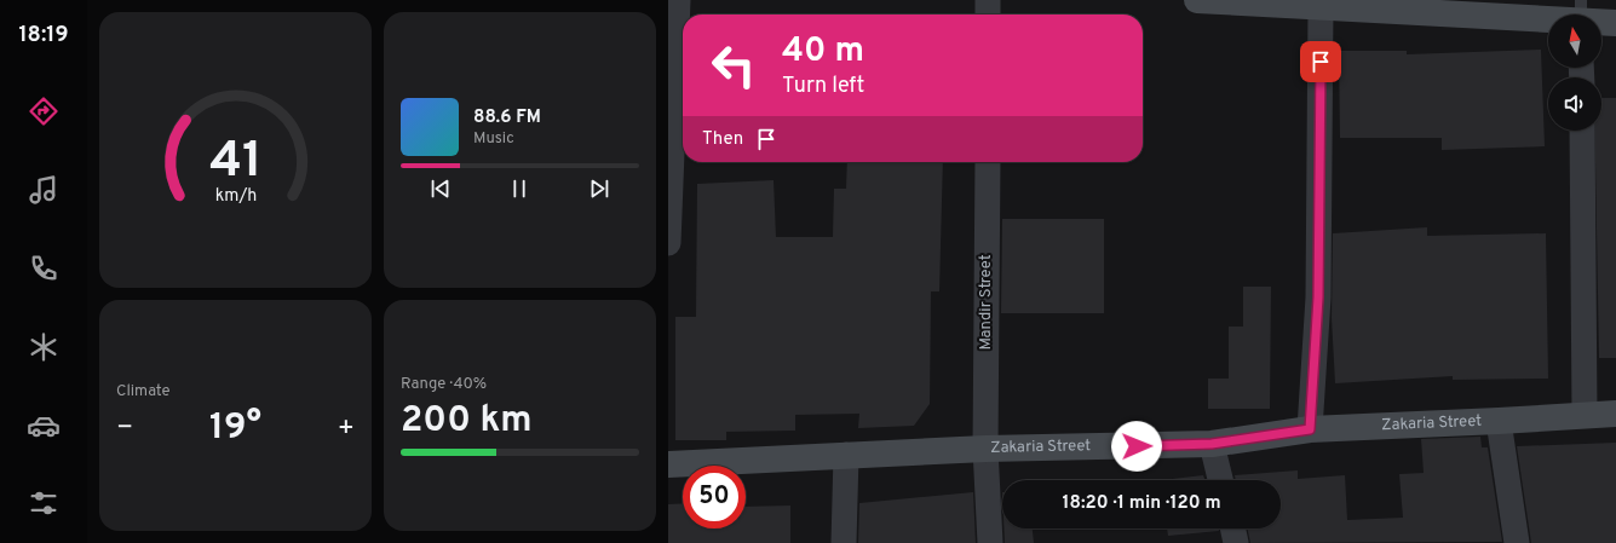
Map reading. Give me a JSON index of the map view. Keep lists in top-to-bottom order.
{
  "streets": {
    "main road": ["Zakaria Street"],
    "street": ["Mandir Street"]
  },
  "crossings": [
    ["Mandir Street", "Zakaria Street"]
  ],
  "north": "top",
  "page": {
    "tabs": "18:19",
    "turn": ["40 m", "Turn left"],
    "song": ["88.6 FM", "Music"],
    "then": "Then",
    "tile": [
      "Climate",
      ["Range · 40%", "200 km"]
    ],
    "heat": ["−", "19°", "+"],
    "limit": "50",
    "trip": "18:20 · 1 min · 120 m",
    "gauge": ["41", "km/h"]
  }
}
